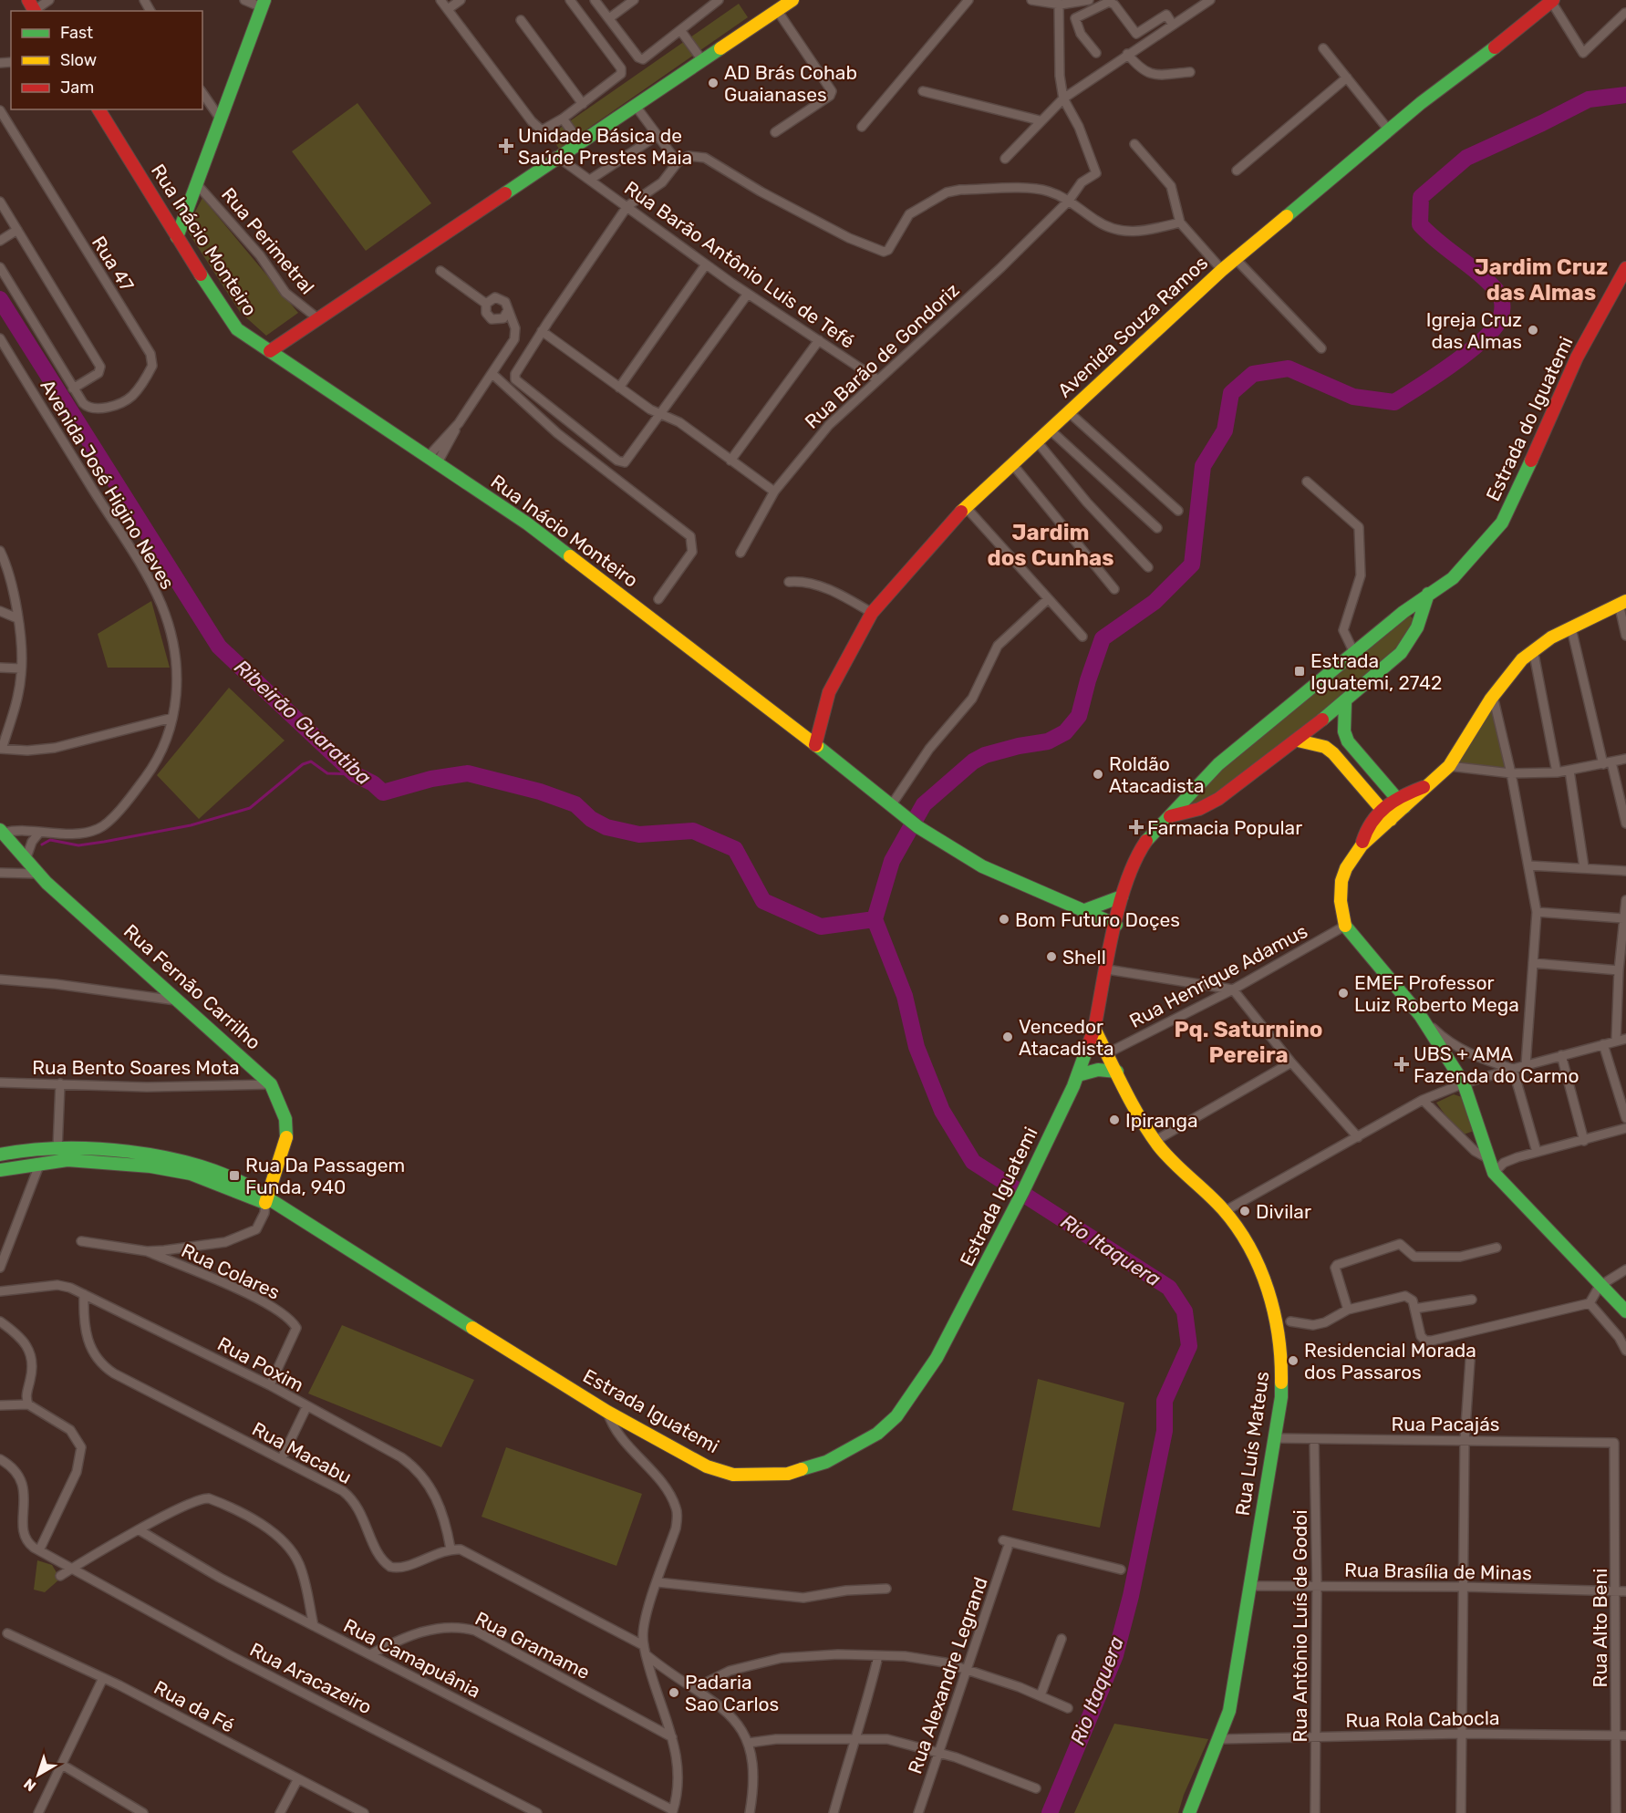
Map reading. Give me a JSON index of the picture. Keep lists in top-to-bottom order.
{
  "streets": {
    "street": [
      "Rua Inácio Monteiro",
      "Rua Perimetral",
      "Rua 47",
      "Rua Barão Antônio Luis de Tefé",
      "Avenida Souza Ramos",
      "Rua Barão de Gondoriz",
      "Estrada do Iguatemi",
      "Avenida José Higino Neves",
      "Rua Henrique Adamus",
      "Rua Fernão Carrilho",
      "Rua Bento Soares Mota",
      "Estrada Iguatemi",
      "Rua Colares",
      "Rua Poxim",
      "Rua Pacajás",
      "Rua Luís Mateus",
      "Rua Macabu",
      "Rua Brasília de Minas",
      "Rua Antônio Luís de Godoi",
      "Rua Alto Beni",
      "Rua Gramame",
      "Rua Camapuânia",
      "Rua Alexandre Legrand",
      "Rua Aracazeiro",
      "Rua da Fé",
      "Rua Rola Cabocla"
    ]
  },
  "crossings": [
    ["Rua Inácio Monteiro", "Avenida Souza Ramos"],
    ["Rua Inácio Monteiro", "Estrada do Iguatemi"],
    ["Rua 47", "Avenida José Higino Neves"],
    ["Rua Barão Antônio Luis de Tefé", "Rua Barão de Gondoriz"],
    ["Estrada do Iguatemi", "Estrada Iguatemi"],
    ["Estrada do Iguatemi", "Rua Luís Mateus"],
    ["Avenida José Higino Neves", "Rua Fernão Carrilho"],
    ["Rua Henrique Adamus", "Rua Luís Mateus"],
    ["Rua Fernão Carrilho", "Rua Bento Soares Mota"],
    ["Rua Fernão Carrilho", "Estrada Iguatemi"],
    ["Estrada Iguatemi", "Rua Luís Mateus"],
    ["Rua Colares", "Rua Poxim"],
    ["Rua Poxim", "Rua Macabu"],
    ["Rua Pacajás", "Rua Luís Mateus"],
    ["Rua Pacajás", "Rua Antônio Luís de Godoi"],
    ["Rua Pacajás", "Rua Alto Beni"],
    ["Rua Luís Mateus", "Rua Brasília de Minas"],
    ["Rua Luís Mateus", "Rua Rola Cabocla"],
    ["Rua Brasília de Minas", "Rua Antônio Luís de Godoi"],
    ["Rua Brasília de Minas", "Rua Alto Beni"],
    ["Rua Antônio Luís de Godoi", "Rua Rola Cabocla"],
    ["Rua Alto Beni", "Rua Rola Cabocla"],
    ["Rua Gramame", "Rua Camapuânia"]
  ],
  "districts": ["Jardim Cruz das Almas", "Jardim dos Cunhas", "Pq. Saturnino Pereira"],
  "water": ["Ribeirão Guaratiba", "Rio Itaquera"],
  "places": {
    "other": [
      "AD Brás Cohab Guaianases",
      "Igreja Cruz das Almas",
      "Roldão Atacadista",
      "Bom Futuro Doçes",
      "Shell",
      "EMEF Professor Luiz Roberto Mega",
      "Vencedor Atacadista",
      "Ipiranga",
      "Divilar",
      "Residencial Morada dos Passaros",
      "Padaria Sao Carlos"
    ],
    "health": ["Unidade Básica de Saúde Prestes Maia", "Farmacia Popular", "UBS + AMA Fazenda do Carmo"],
    "transit": ["Estrada Iguatemi, 2742", "Rua Da Passagem Funda, 940"]
  },
  "legend": ["Fast", "Slow", "Jam"],
  "north": "bottom left"
}
